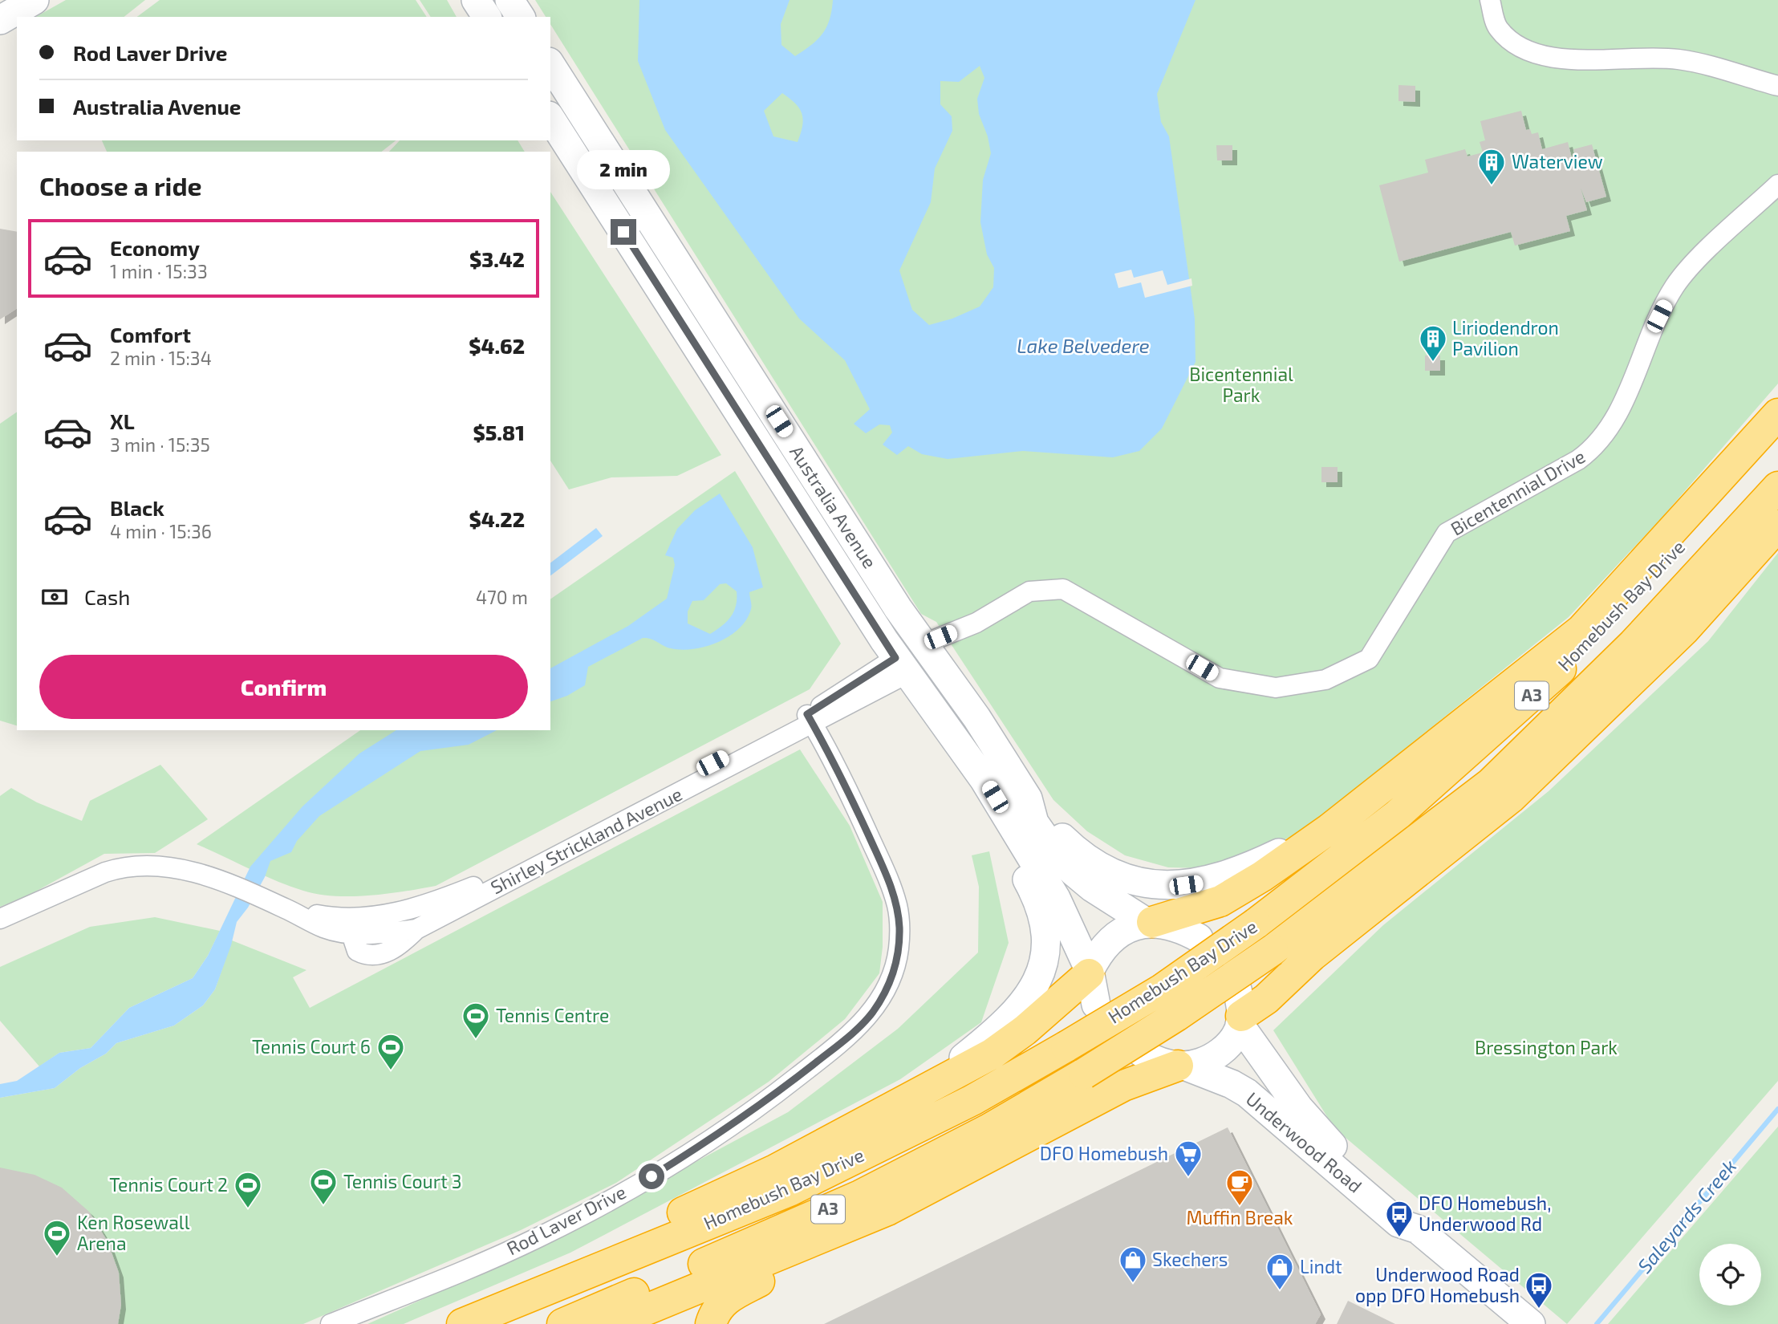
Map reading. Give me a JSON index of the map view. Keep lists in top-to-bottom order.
{
  "streets": {
    "highway": ["Homebush Bay Drive", "A3"],
    "main road": ["Australia Avenue", "Underwood Road"],
    "street": ["Bicentennial Drive", "Shirley Strickland Avenue", "Rod Laver Drive"]
  },
  "crossings": [
    ["Bicentennial Drive", "Australia Avenue"],
    ["Australia Avenue", "Shirley Strickland Avenue"],
    ["Shirley Strickland Avenue", "Rod Laver Drive"]
  ],
  "water": ["Lake Belvedere", "Saleyards Creek"],
  "parks": ["Bicentennial Park", "Bressington Park"],
  "places": {
    "building": ["Waterview", "Liriodendron Pavilion"],
    "sports": [
      "Tennis Centre",
      "Tennis Court 6",
      "Tennis Court 3",
      "Tennis Court 2",
      "Ken Rosewall Arena"
    ],
    "supermarket": ["DFO Homebush"],
    "cafe": ["Muffin Break"],
    "bus stop": ["DFO Homebush, Underwood Rd", "Underwood Road opp DFO Homebush"],
    "shop": ["Skechers", "Lindt"]
  },
  "page": {
    "banner": ["Rod Laver Drive", "Australia Avenue"],
    "bubble": "2 min",
    "heading": "Choose a ride",
    "list": [
      {
        "name": "Economy",
        "note": "1 min · 15:33",
        "value": "$3.42"
      },
      {
        "name": "Comfort",
        "note": "2 min · 15:34",
        "value": "$4.62"
      },
      {
        "name": "XL",
        "note": "3 min · 15:35",
        "value": "$5.81"
      },
      {
        "name": "Black",
        "note": "4 min · 15:36",
        "value": "$4.22"
      }
    ],
    "pay": ["Cash", "470 m"],
    "buttons": "Confirm"
  }
}
